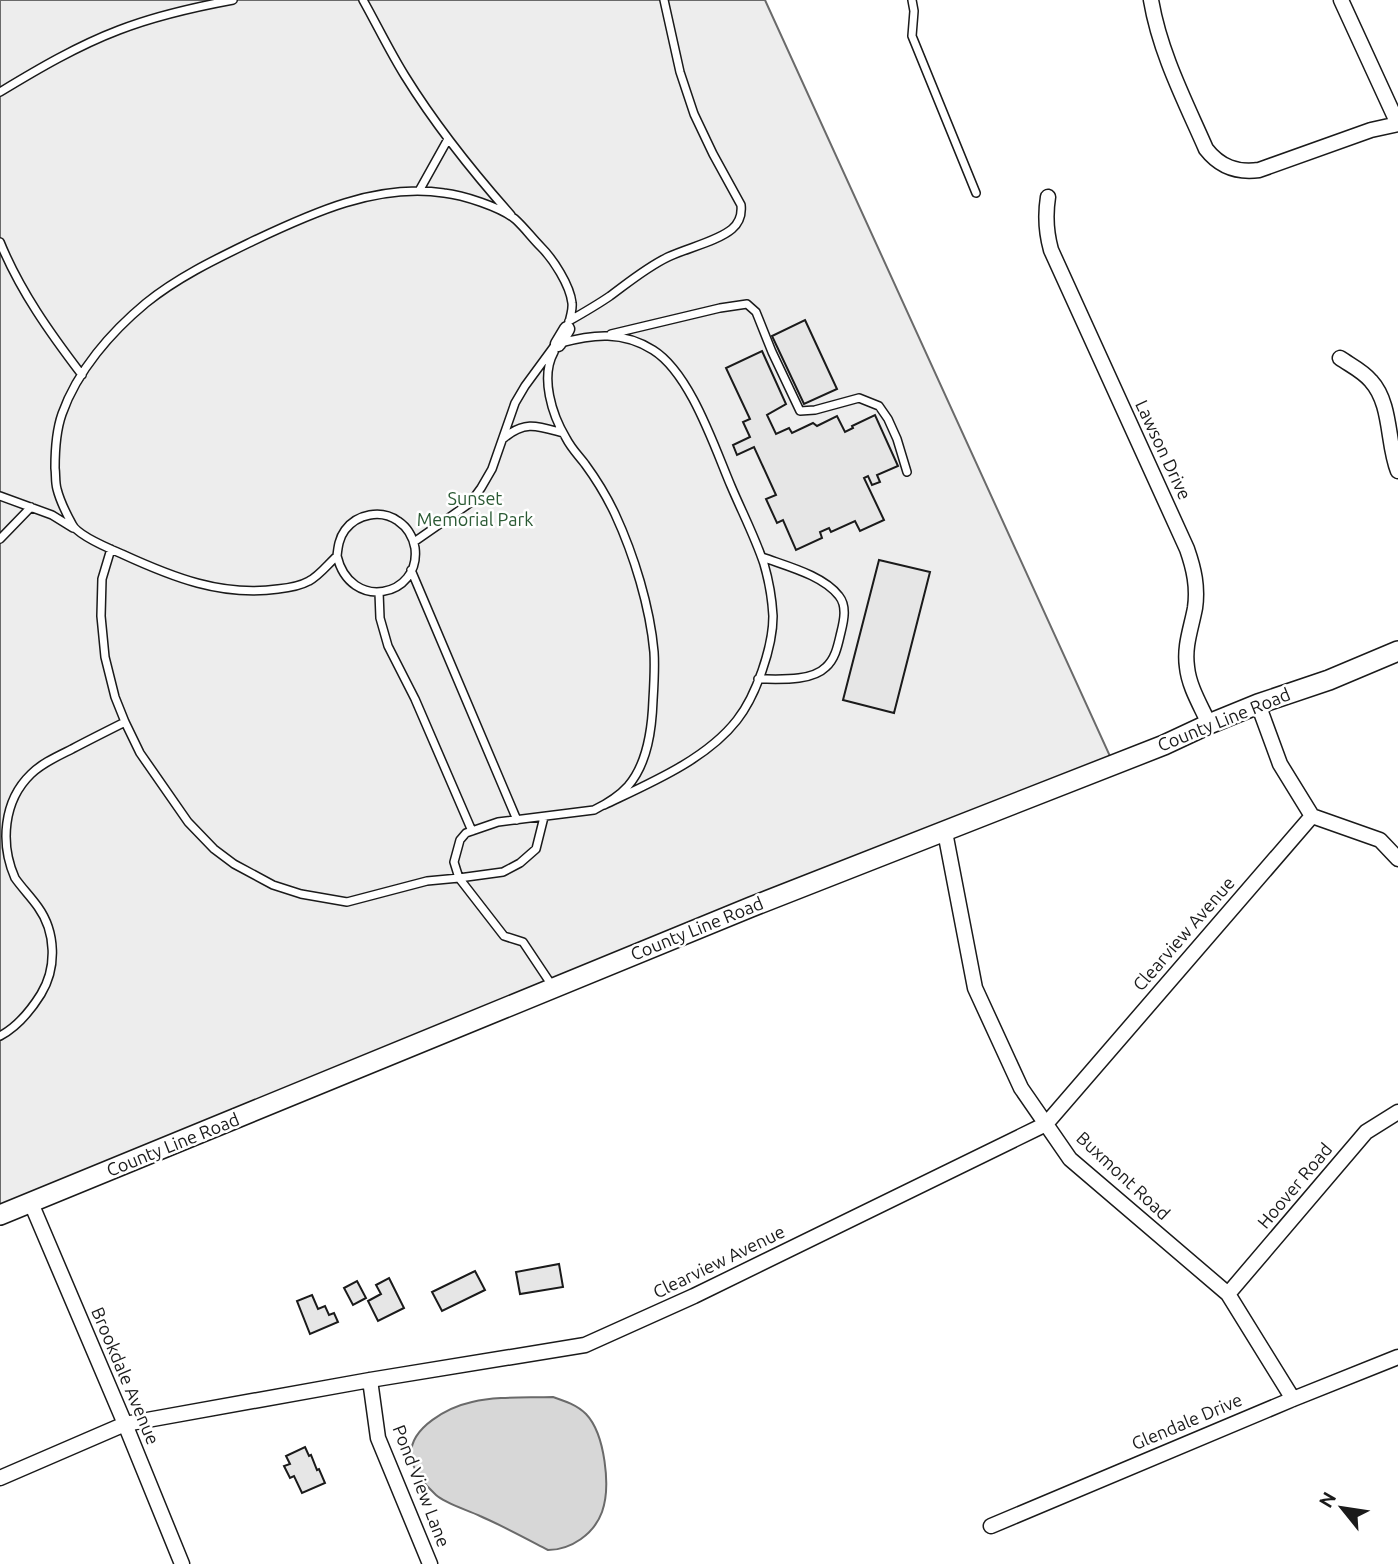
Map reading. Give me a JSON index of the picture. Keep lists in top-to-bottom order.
{
  "streets": {
    "main road": ["County Line Road"],
    "street": [
      "Lawson Drive",
      "Clearview Avenue",
      "Buxmont Road",
      "Hoover Road",
      "Brookdale Avenue",
      "Glendale Drive",
      "Pond View Lane"
    ]
  },
  "crossings": [
    ["Lawson Drive", "County Line Road"],
    ["County Line Road", "Buxmont Road"],
    ["County Line Road", "Brookdale Avenue"],
    ["Clearview Avenue", "Buxmont Road"],
    ["Clearview Avenue", "Brookdale Avenue"],
    ["Clearview Avenue", "Pond View Lane"],
    ["Buxmont Road", "Hoover Road"],
    ["Buxmont Road", "Glendale Drive"]
  ],
  "parks": ["Sunset Memorial Park"],
  "north": "top left"
}
